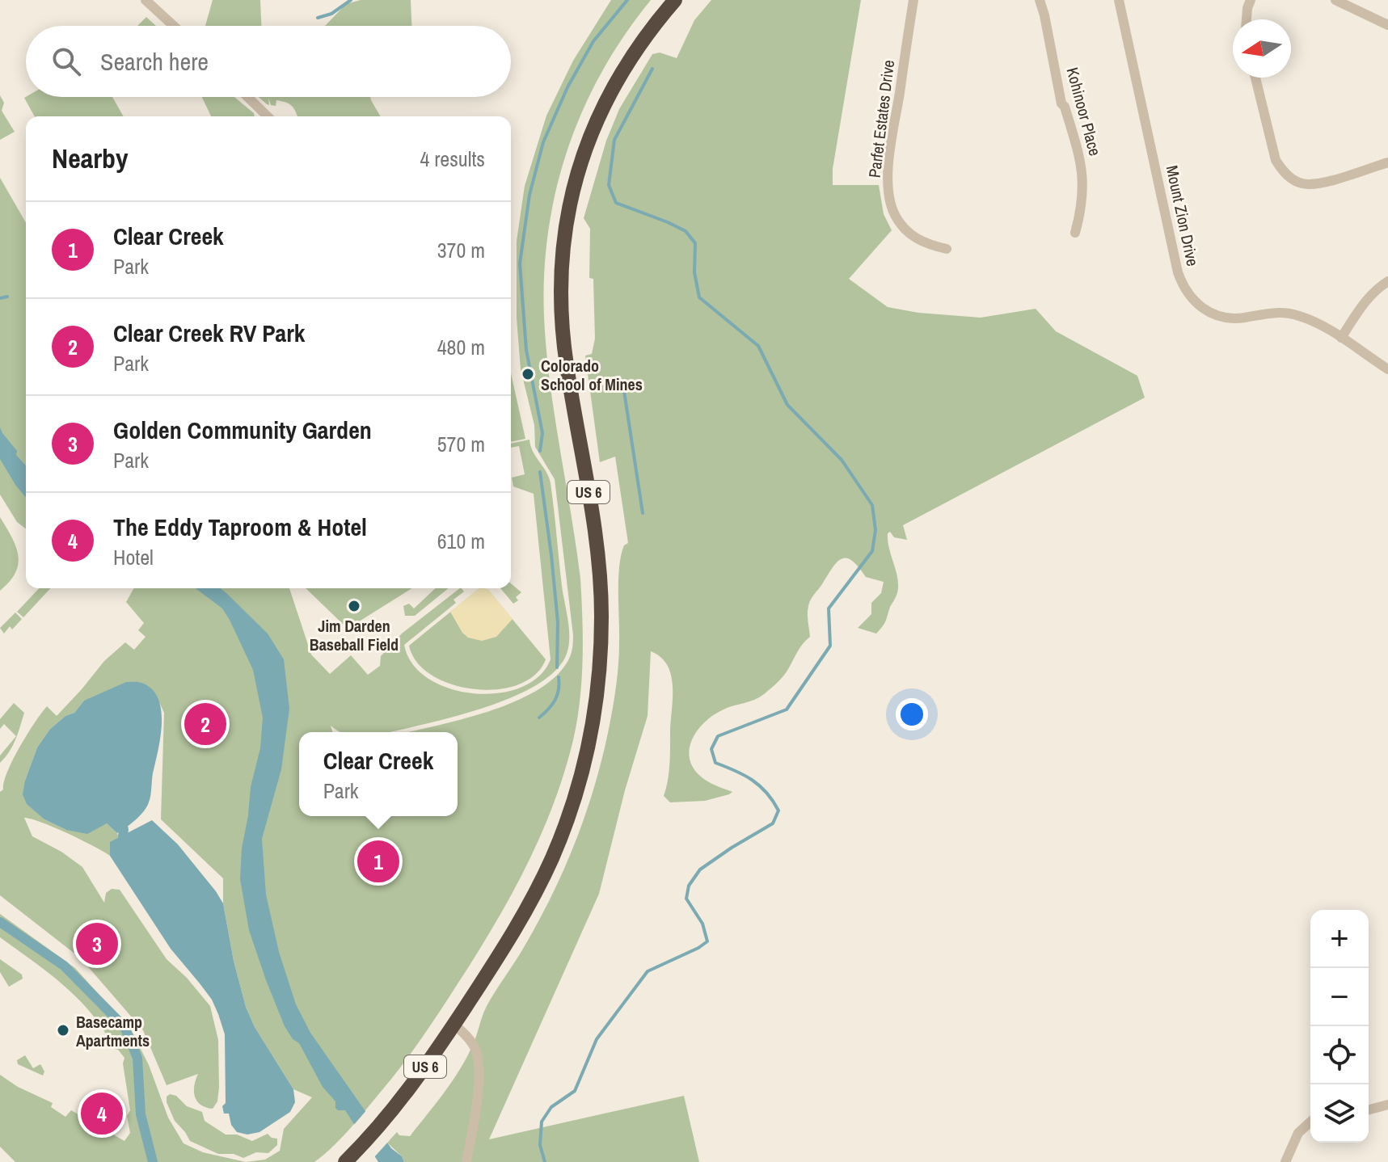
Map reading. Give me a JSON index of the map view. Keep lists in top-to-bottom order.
{
  "streets": {
    "highway": ["US 6"],
    "street": ["Kohinoor Place", "Parfet Estates Drive", "Mount Zion Drive"]
  },
  "places": ["Colorado School of Mines", "Jim Darden Baseball Field", "Basecamp Apartments"],
  "north": "left",
  "page": {
    "search": "Search here",
    "heading": ["Nearby", "4 results"],
    "list": [
      {
        "mark": "1",
        "name": "Clear Creek",
        "note": "Park",
        "value": "370 m"
      },
      {
        "mark": "2",
        "name": "Clear Creek RV Park",
        "note": "Park",
        "value": "480 m"
      },
      {
        "mark": "3",
        "name": "Golden Community Garden",
        "note": "Park",
        "value": "570 m"
      },
      {
        "mark": "4",
        "name": "The Eddy Taproom & Hotel",
        "note": "Hotel",
        "value": "610 m"
      }
    ],
    "pins": [
      "2",
      "1",
      "3",
      "4"
    ],
    "popup": ["Clear Creek", "Park"],
    "map_buttons": ["+", "−"]
  }
}
